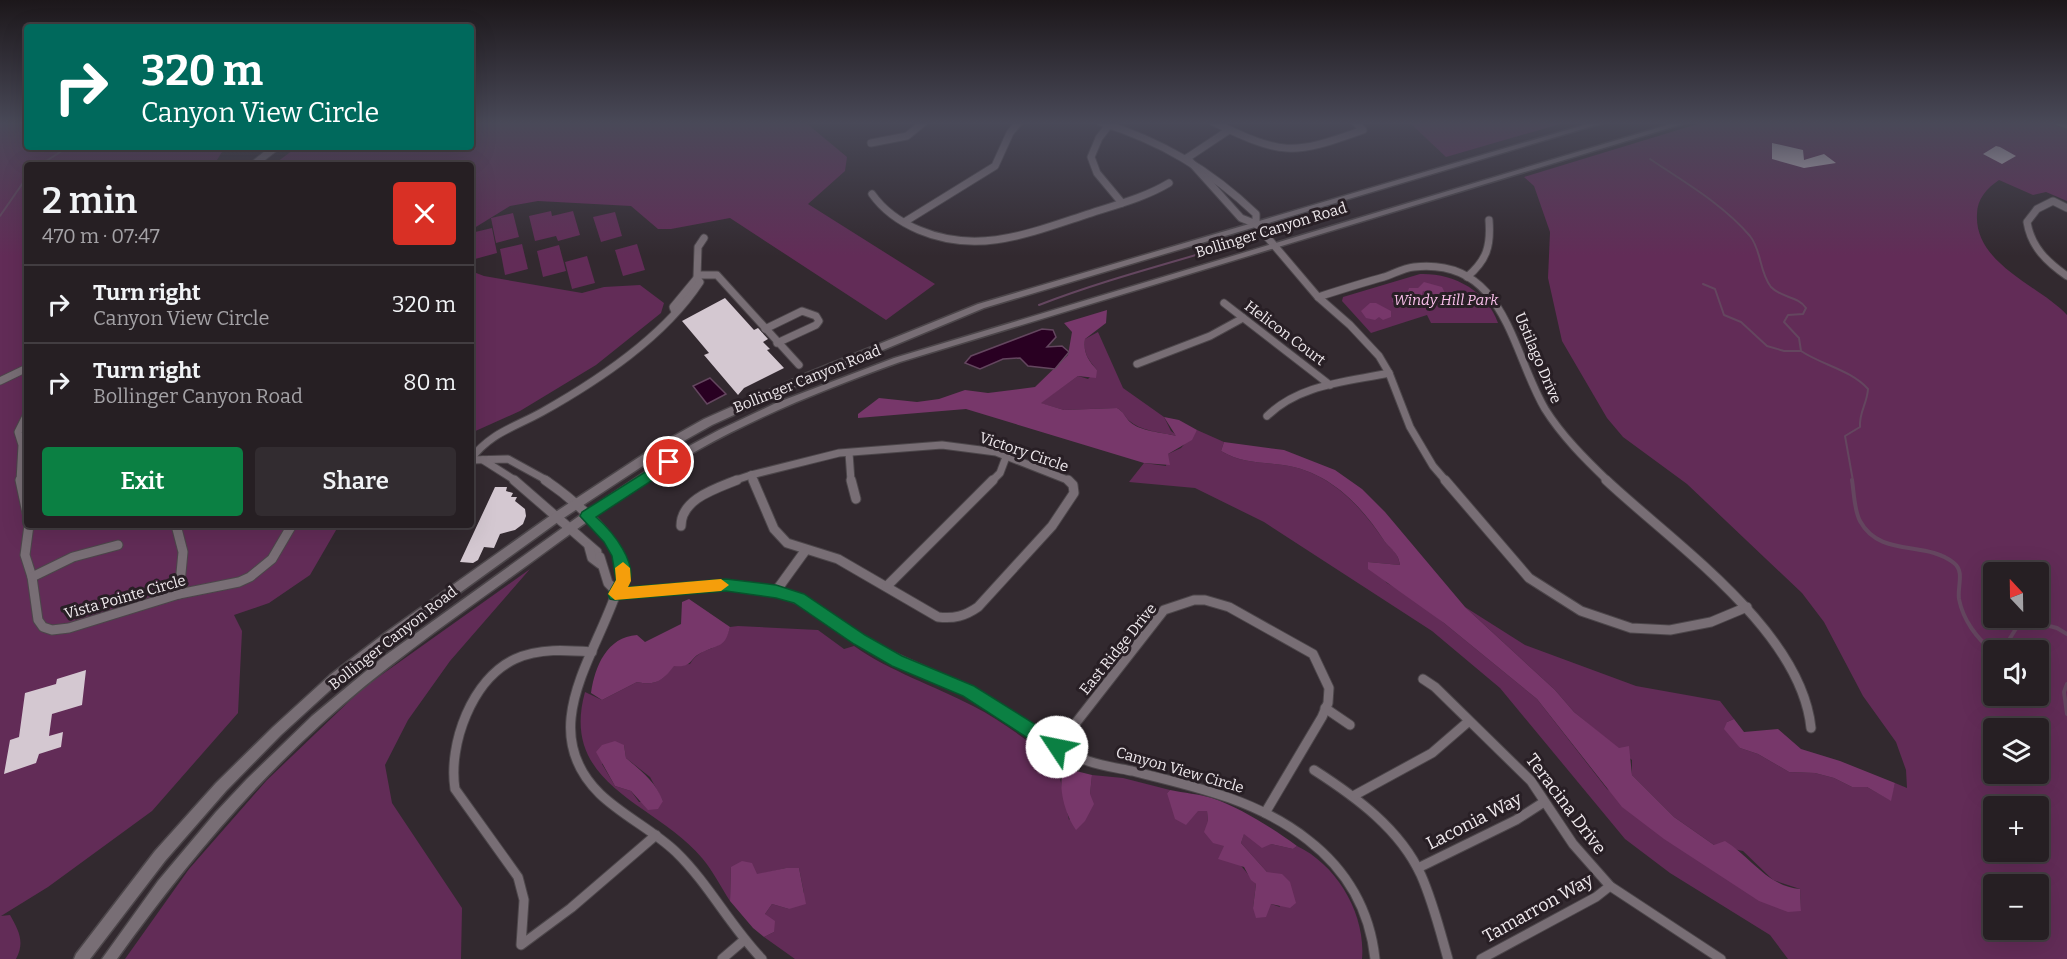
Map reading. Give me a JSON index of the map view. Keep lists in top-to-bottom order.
{
  "streets": {
    "main road": ["Bollinger Canyon Road"],
    "street": [
      "Helicon Court",
      "Ustilago Drive",
      "Victory Circle",
      "Vista Pointe Circle",
      "East Ridge Drive",
      "Canyon View Circle",
      "Teracina Drive",
      "Laconia Way",
      "Tamarron Way"
    ]
  },
  "crossings": [
    ["East Ridge Drive", "Canyon View Circle"],
    ["Teracina Drive", "Laconia Way"],
    ["Teracina Drive", "Tamarron Way"]
  ],
  "parks": ["Windy Hill Park"],
  "north": "top",
  "page": {
    "turn": ["320 m", "Canyon View Circle"],
    "heading": ["2 min", "470 m · 07:47"],
    "list": [
      {
        "name": "Turn right",
        "note": "Canyon View Circle",
        "value": "320 m"
      },
      {
        "name": "Turn right",
        "note": "Bollinger Canyon Road",
        "value": "80 m"
      }
    ],
    "buttons": ["Exit", "Share"],
    "map_buttons": ["+", "−"]
  }
}
